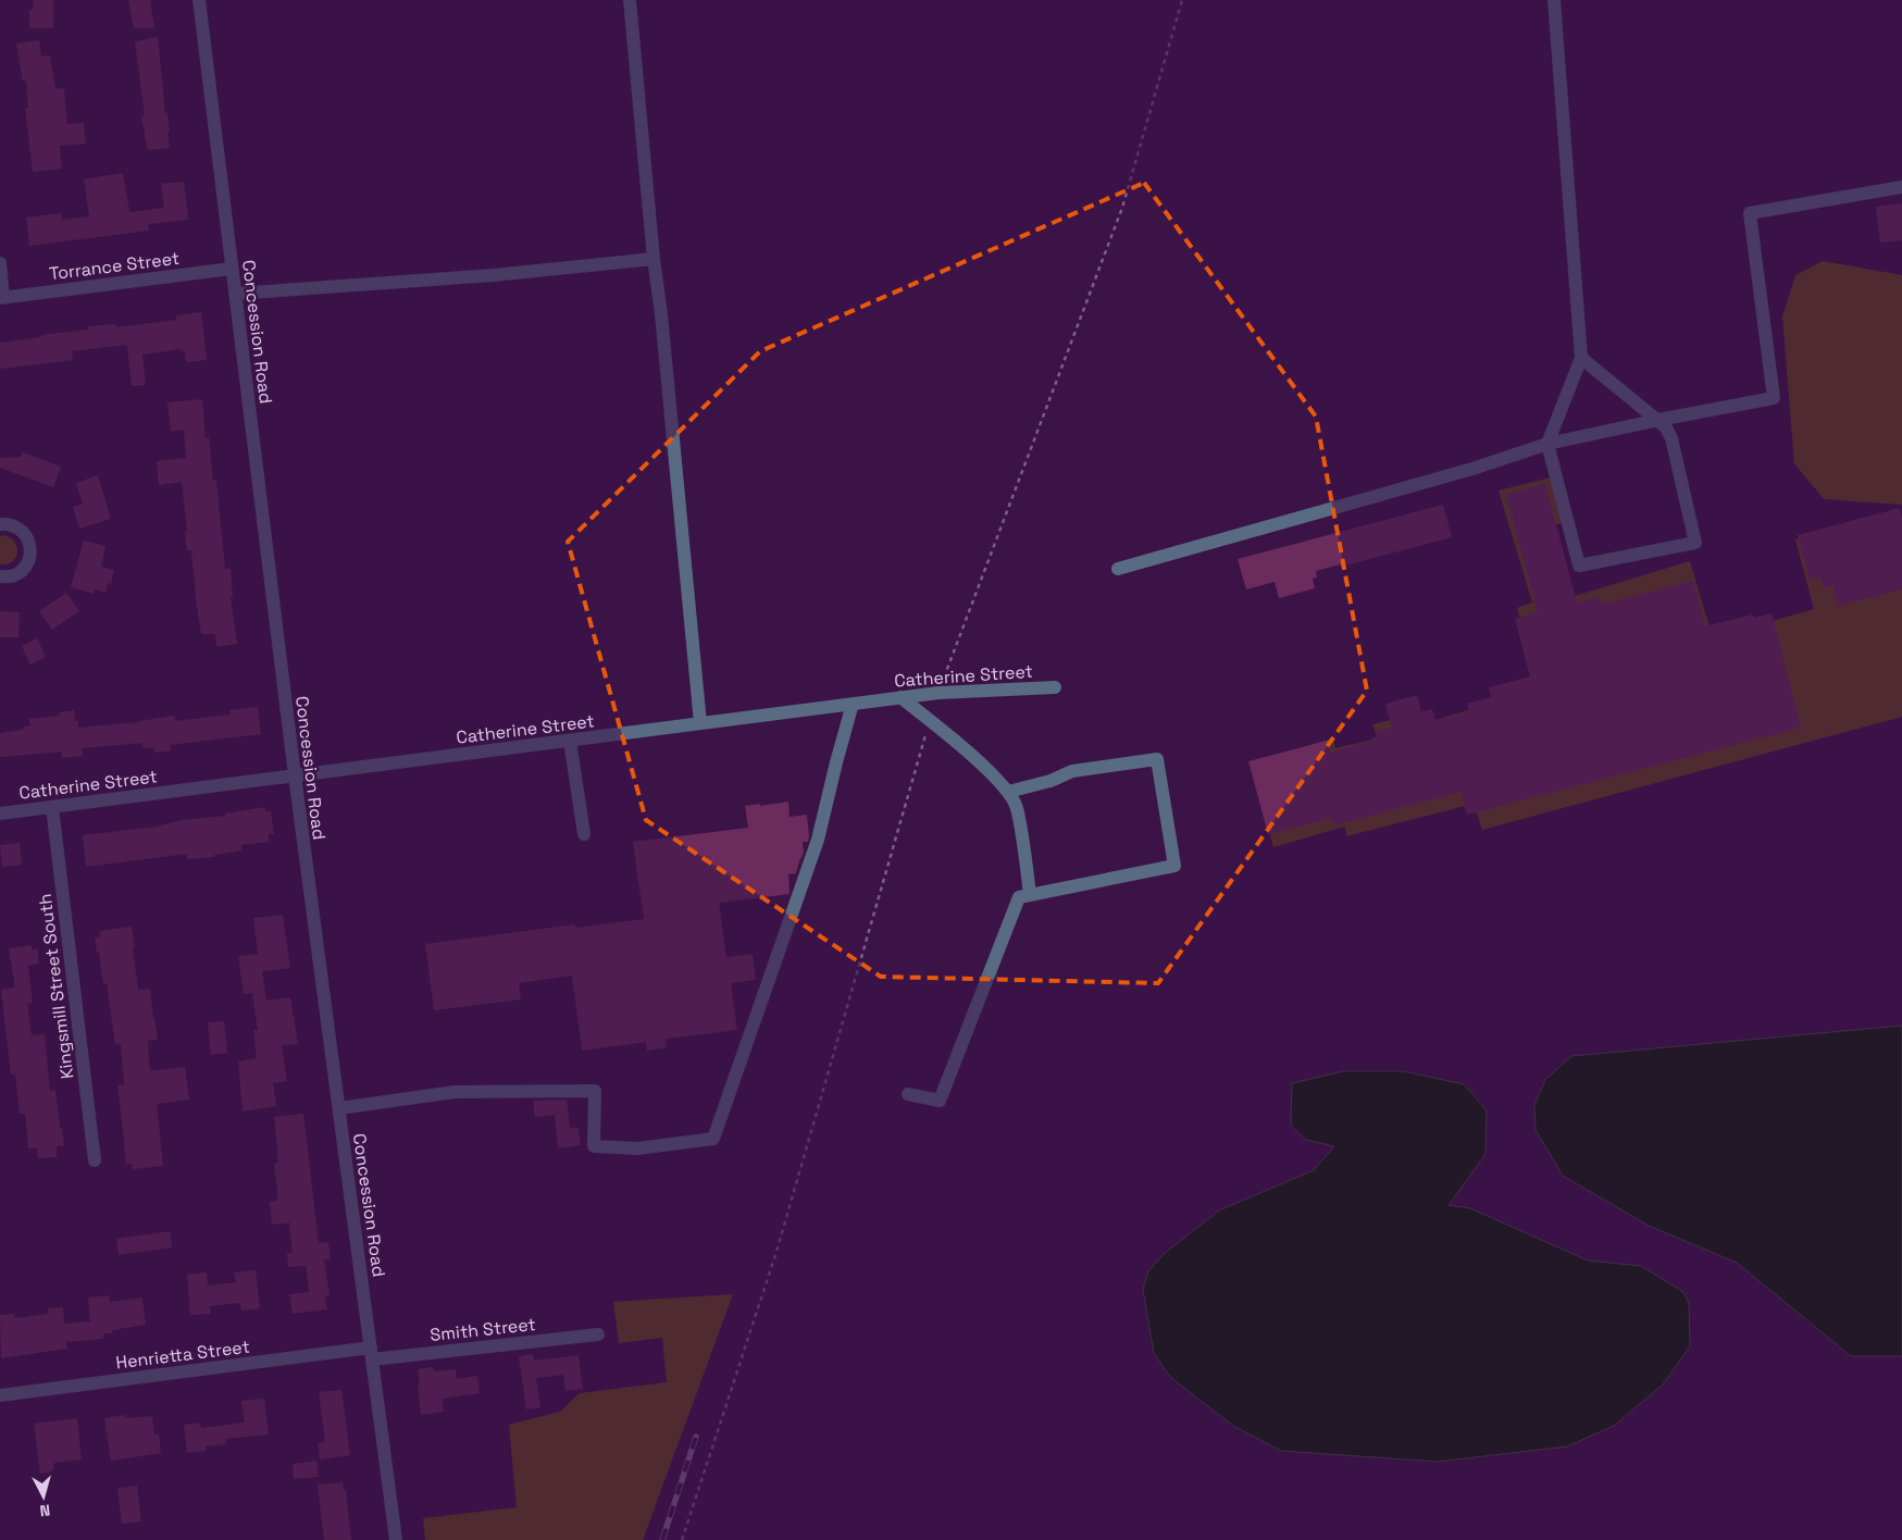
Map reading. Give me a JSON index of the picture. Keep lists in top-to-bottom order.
{
  "streets": {
    "street": [
      "Torrance Street",
      "Concession Road",
      "Catherine Street",
      "Kingsmill Street South",
      "Smith Street",
      "Henrietta Street"
    ]
  },
  "crossings": [
    ["Torrance Street", "Concession Road"],
    ["Concession Road", "Catherine Street"],
    ["Concession Road", "Smith Street"],
    ["Concession Road", "Henrietta Street"],
    ["Catherine Street", "Kingsmill Street South"],
    ["Smith Street", "Henrietta Street"]
  ],
  "north": "bottom"
}
